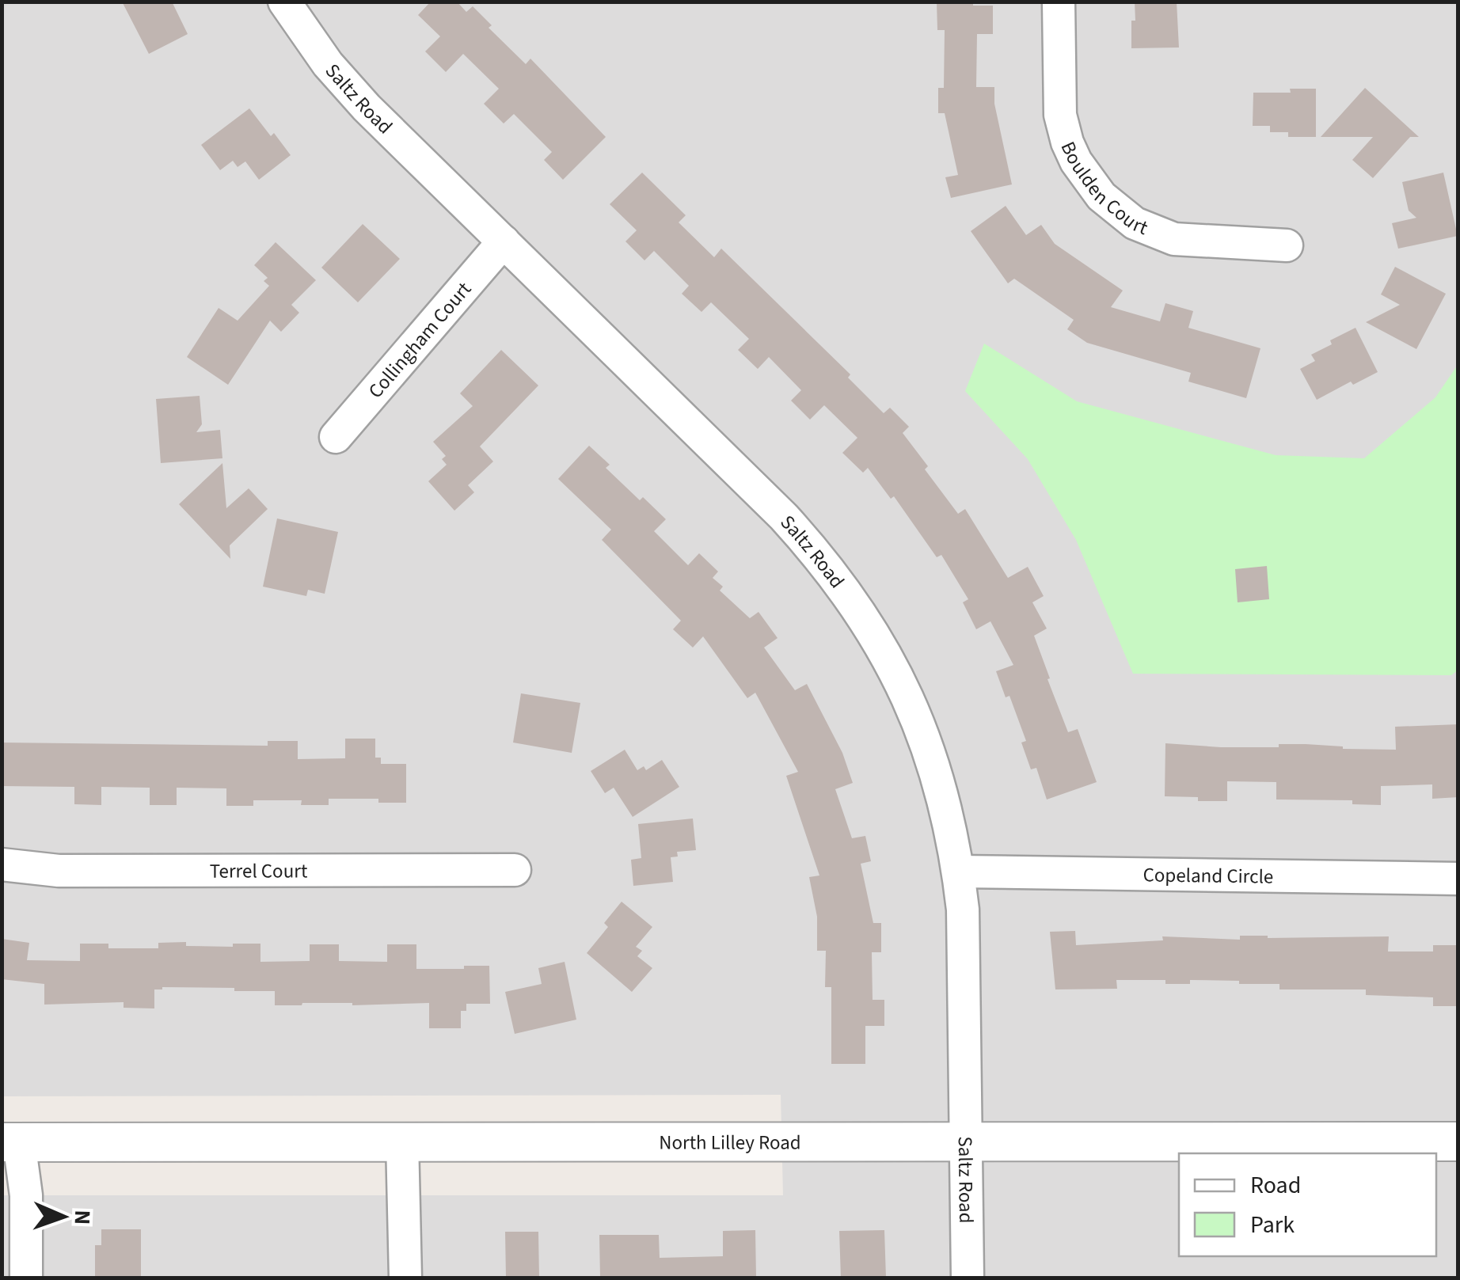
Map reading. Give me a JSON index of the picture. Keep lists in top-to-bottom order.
{
  "streets": {
    "street": [
      "Saltz Road",
      "Boulden Court",
      "Collingham Court",
      "Terrel Court",
      "Copeland Circle",
      "North Lilley Road"
    ]
  },
  "crossings": [
    ["Saltz Road", "Collingham Court"],
    ["Saltz Road", "Copeland Circle"],
    ["Saltz Road", "North Lilley Road"]
  ],
  "legend": ["Road", "Park"],
  "north": "right"
}
